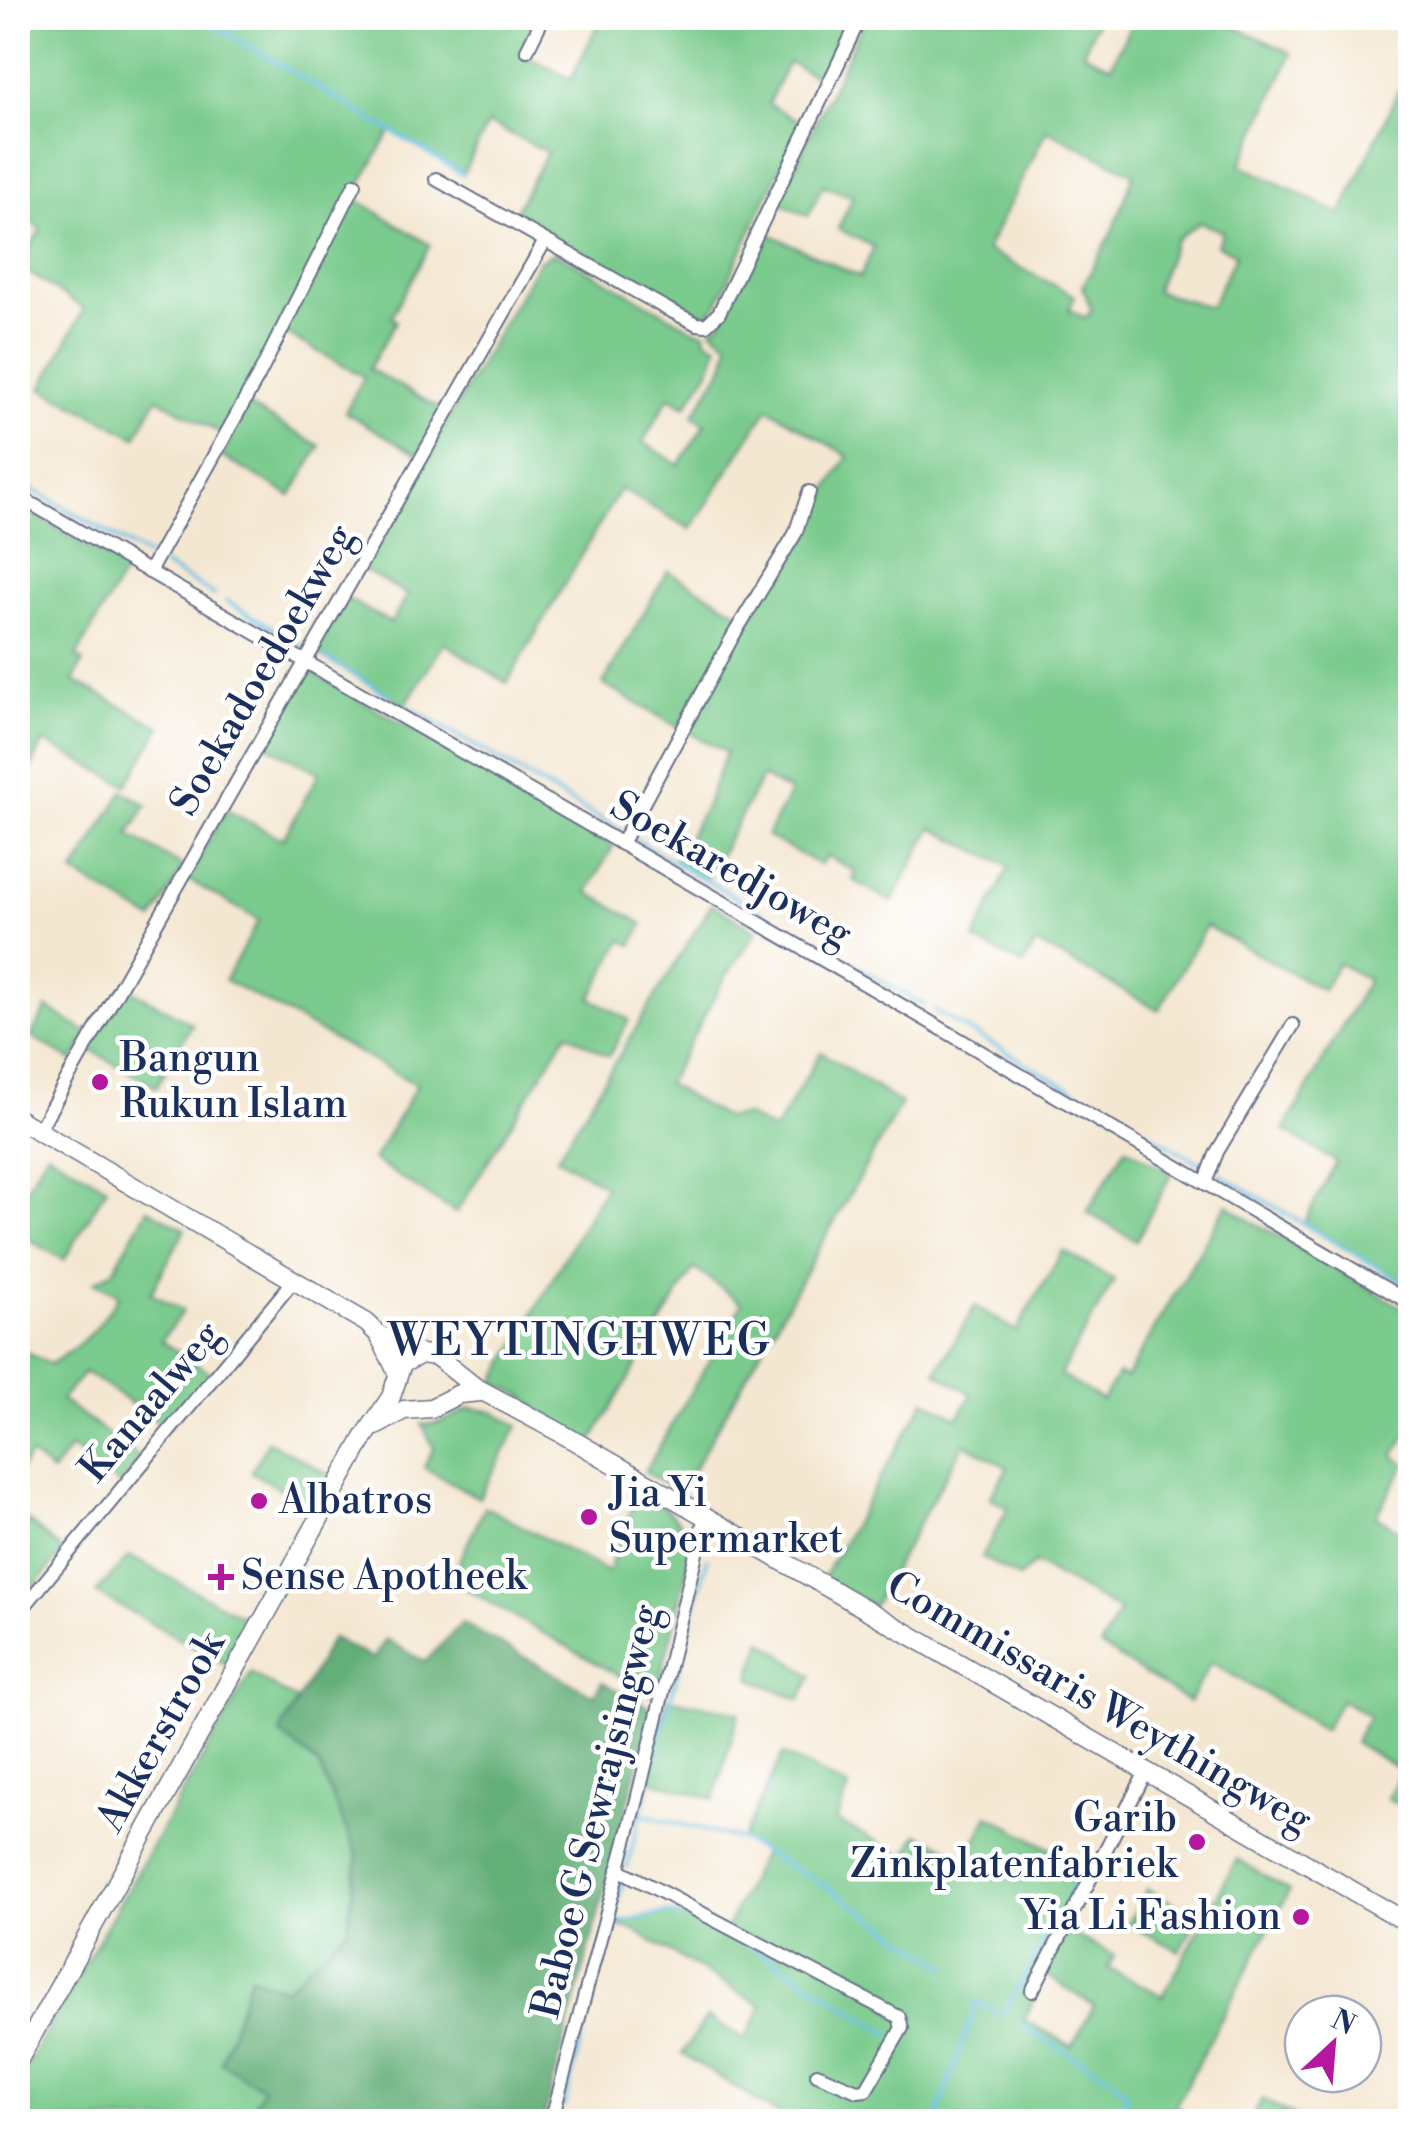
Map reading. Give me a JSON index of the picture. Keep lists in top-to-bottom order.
{
  "streets": {
    "main road": ["Commissaris Weythingweg", "Akkerstrook"],
    "street": [
      "Soekadoedoekweg",
      "Soekaredjoweg",
      "Kanaalweg",
      "Baboe G Sewrajsingweg"
    ]
  },
  "crossings": [
    ["Soekadoedoekweg", "Soekaredjoweg"],
    ["Commissaris Weythingweg", "Akkerstrook"],
    ["Commissaris Weythingweg", "Baboe G Sewrajsingweg"]
  ],
  "districts": ["WEYTINGHWEG"],
  "places": {
    "other": [
      "Bangun Rukun Islam",
      "Albatros",
      "Jia Yi Supermarket",
      "Garib Zinkplatenfabriek",
      "Yia Li Fashion"
    ],
    "health": ["Sense Apotheek"]
  },
  "north": "top right"
}
